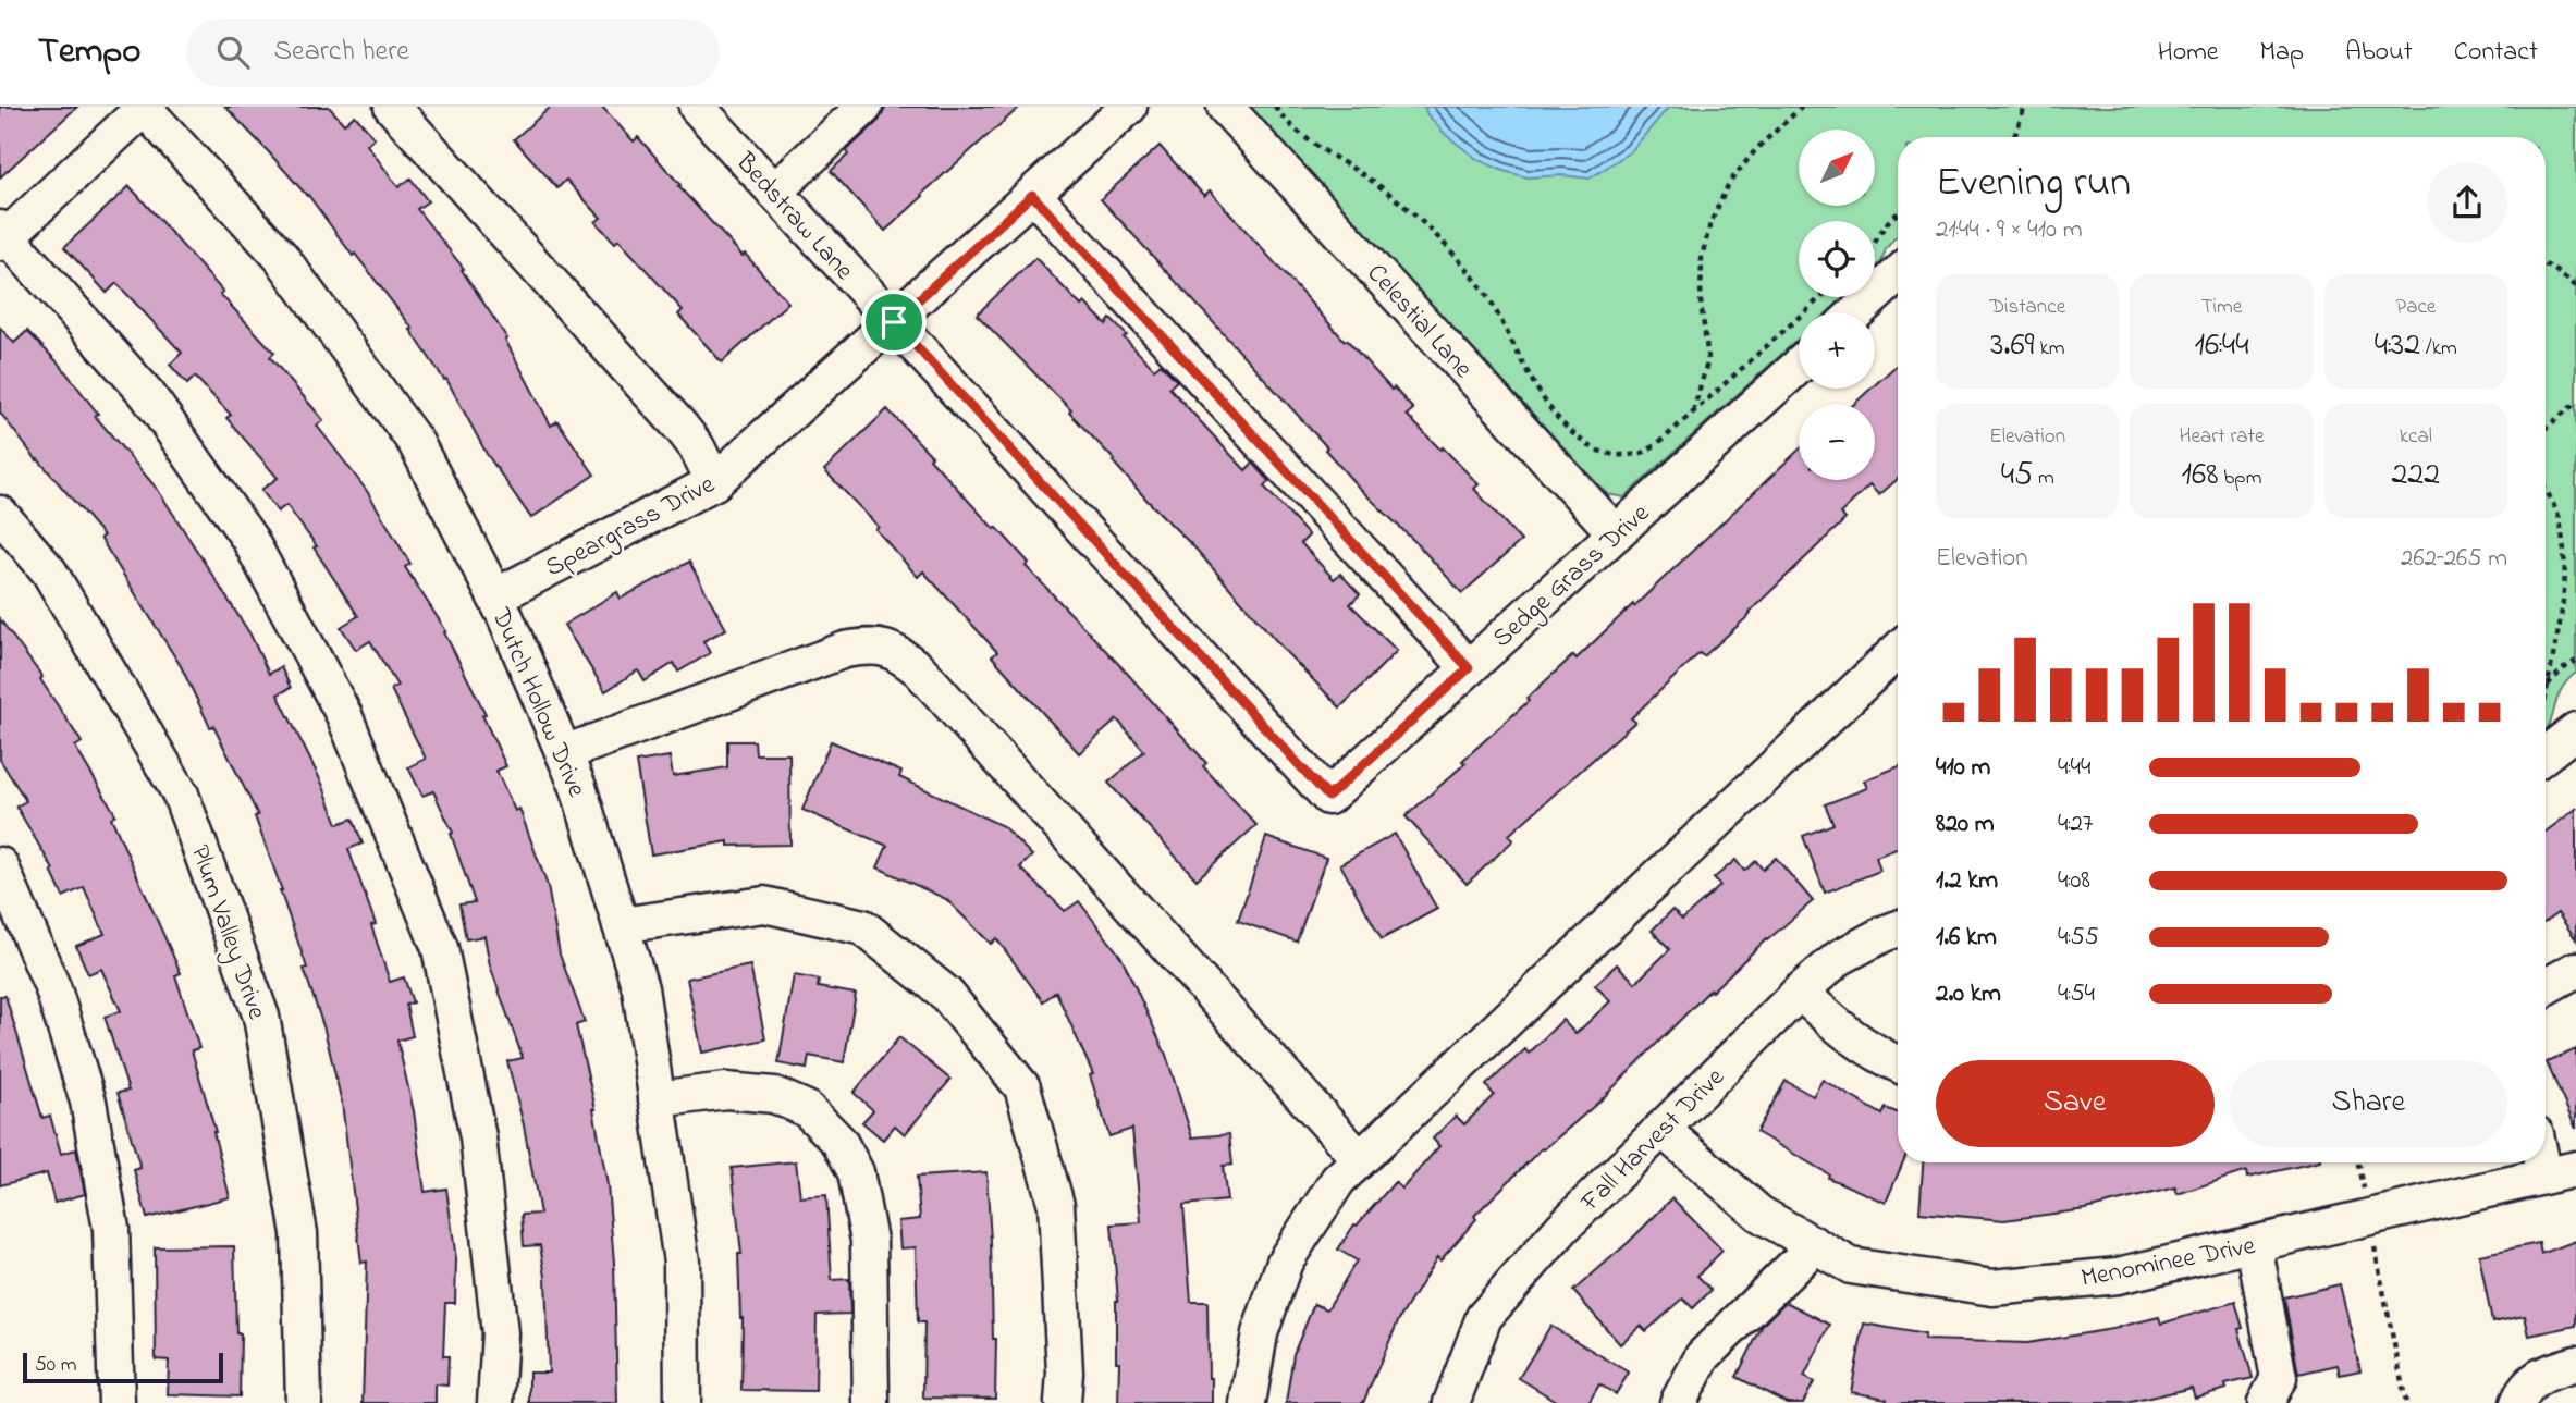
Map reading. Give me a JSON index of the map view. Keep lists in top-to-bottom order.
{
  "streets": {
    "street": [
      "Bedstraw Lane",
      "Celestial Lane",
      "Speargrass Drive",
      "Sedge Grass Drive",
      "Dutch Hollow Drive",
      "Plum Valley Drive",
      "Fall Harvest Drive",
      "Menominee Drive"
    ]
  },
  "crossings": [
    ["Bedstraw Lane", "Speargrass Drive"],
    ["Bedstraw Lane", "Sedge Grass Drive"],
    ["Celestial Lane", "Sedge Grass Drive"],
    ["Speargrass Drive", "Dutch Hollow Drive"],
    ["Fall Harvest Drive", "Menominee Drive"]
  ],
  "scale_bar": "50 m",
  "north": "top right",
  "page": {
    "header": "Tempo",
    "search": "Search here",
    "nav": [
      "Home",
      "Map",
      "About",
      "Contact"
    ],
    "map_buttons": ["+", "−"],
    "heading": ["Evening run", "21:44 · 9 × 410 m"],
    "stats": [
      ["Distance", "3.69 km"],
      ["Time", "16:44"],
      ["Pace", "4:32 /km"],
      ["Elevation", "45 m"],
      ["Heart rate", "168 bpm"],
      ["kcal", "222"]
    ],
    "chart": ["Elevation", "262–265 m"],
    "list": [
      {
        "name": "410 m",
        "note": "4:44"
      },
      {
        "name": "820 m",
        "note": "4:27"
      },
      {
        "name": "1.2 km",
        "note": "4:08"
      },
      {
        "name": "1.6 km",
        "note": "4:55"
      },
      {
        "name": "2.0 km",
        "note": "4:54"
      }
    ],
    "buttons": ["Save", "Share"],
    "scale": "50 m"
  }
}
